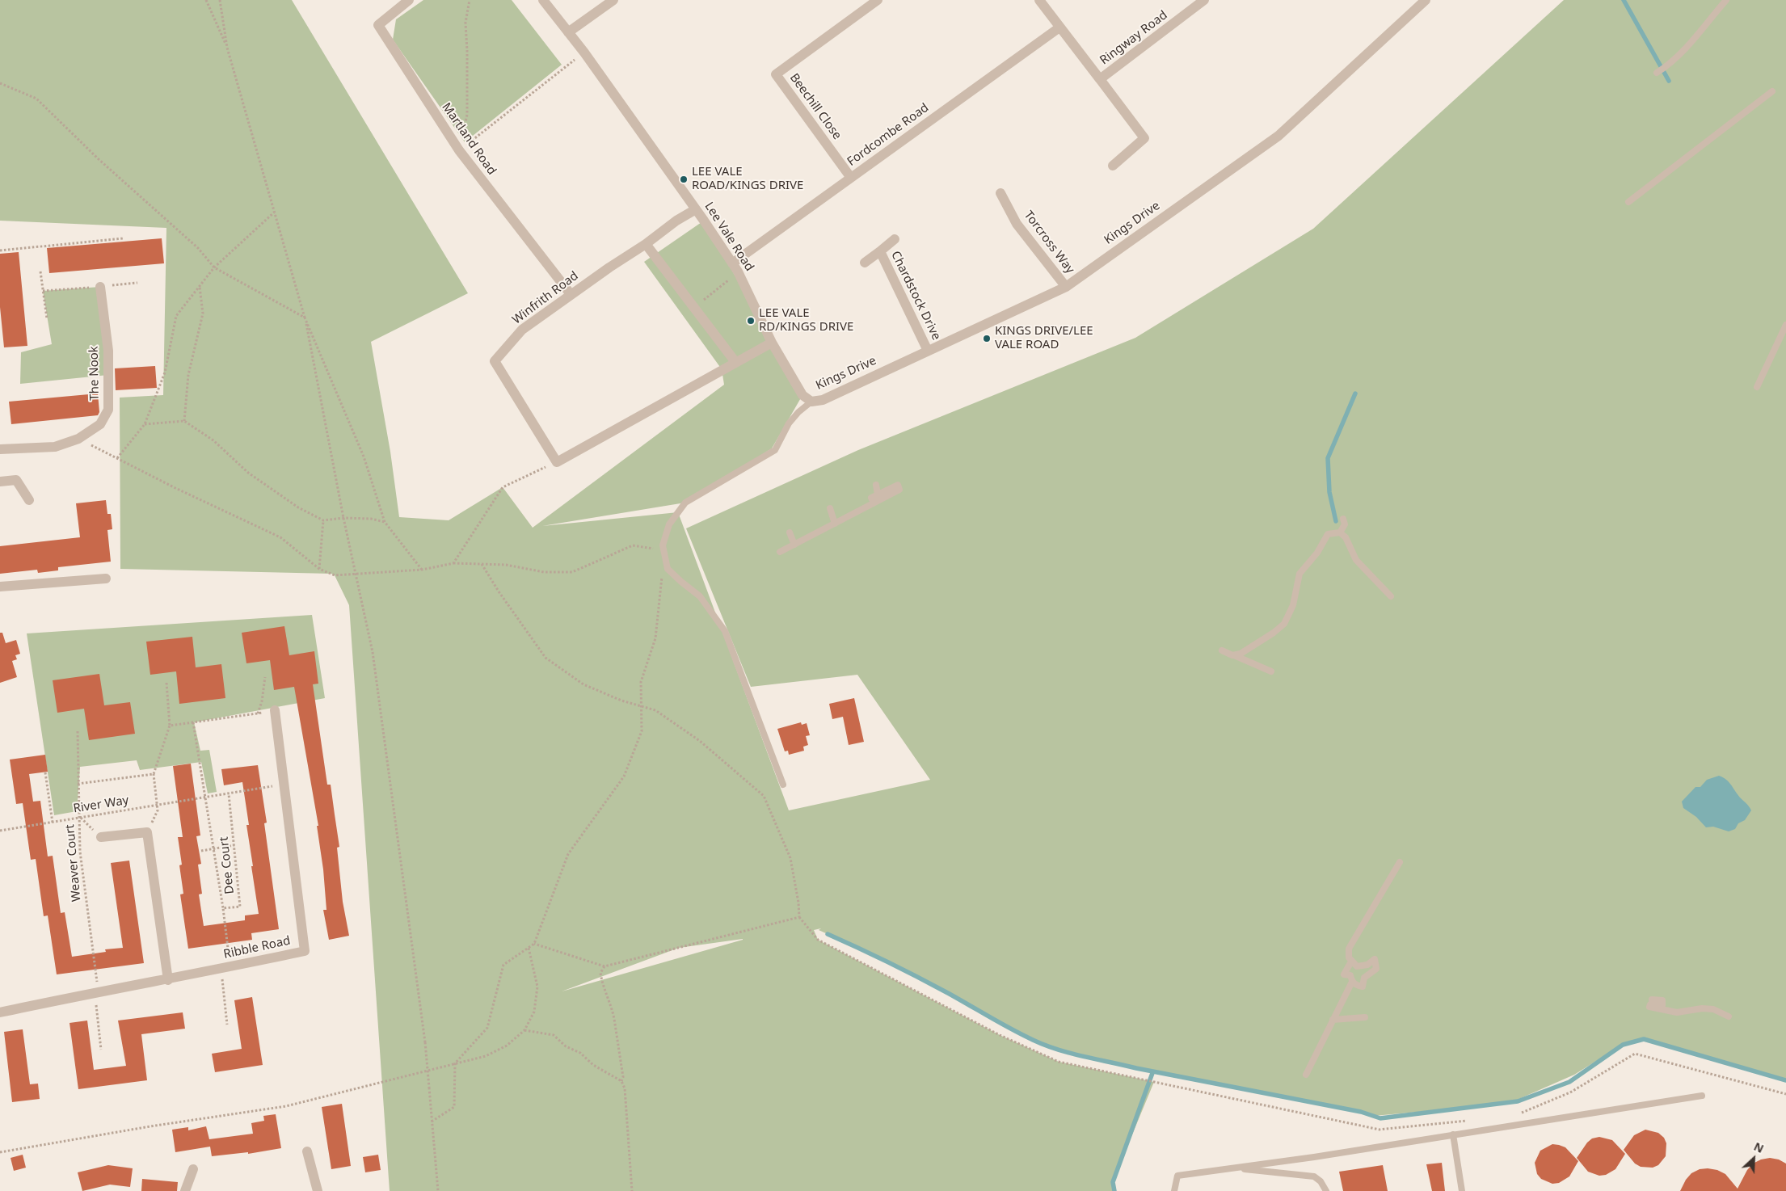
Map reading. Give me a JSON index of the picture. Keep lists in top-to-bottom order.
{
  "streets": {
    "street": [
      "Ringway Road",
      "Beechill Close",
      "Fordcombe Road",
      "Martland Road",
      "Kings Drive",
      "Lee Vale Road",
      "Torcross Way",
      "Chardstock Drive",
      "Winfrith Road",
      "The Nook",
      "Ribble Road"
    ],
    "path": ["River Way", "Weaver Court", "Dee Court"]
  },
  "crossings": [
    ["Ringway Road", "Fordcombe Road"],
    ["Beechill Close", "Fordcombe Road"],
    ["Fordcombe Road", "Lee Vale Road"],
    ["Martland Road", "Winfrith Road"],
    ["Kings Drive", "Lee Vale Road"],
    ["Kings Drive", "Torcross Way"],
    ["Kings Drive", "Chardstock Drive"],
    ["Lee Vale Road", "Winfrith Road"],
    ["River Way", "Weaver Court"],
    ["River Way", "Dee Court"],
    ["River Way", "Ribble Road"],
    ["Weaver Court", "Ribble Road"],
    ["Dee Court", "Ribble Road"]
  ],
  "places": ["LEE VALE ROAD/KINGS DRIVE", "LEE VALE RD/KINGS DRIVE", "KINGS DRIVE/LEE VALE ROAD"],
  "north": "top right"
}
